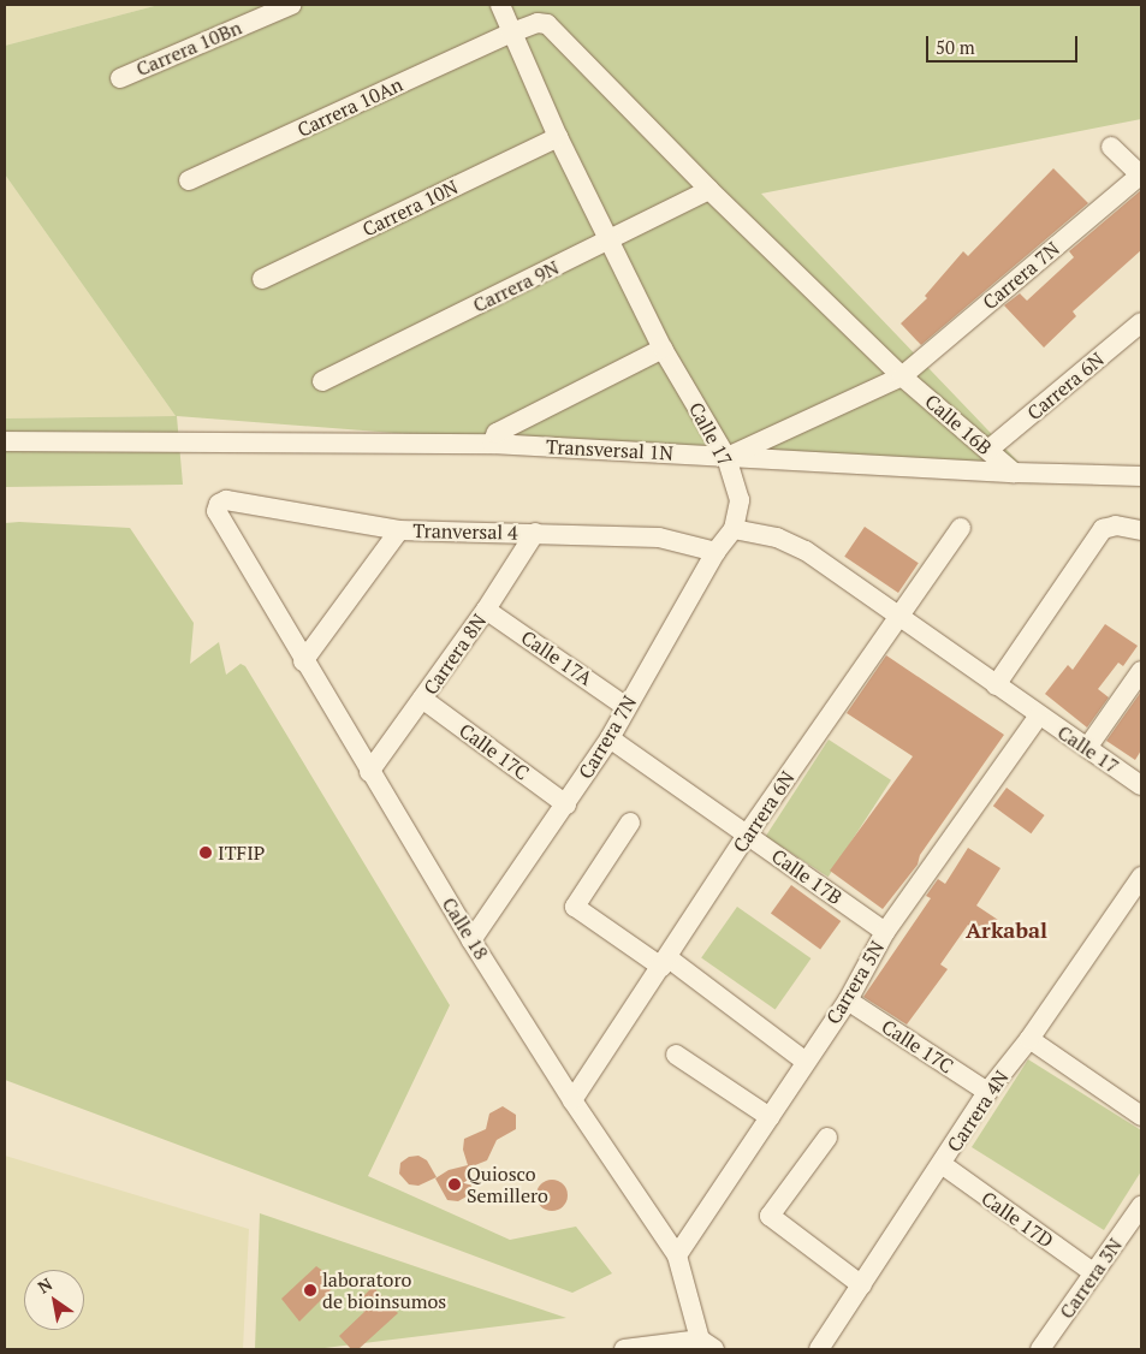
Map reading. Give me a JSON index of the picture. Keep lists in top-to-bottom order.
{
  "streets": {
    "street": [
      "Carrera 10Bn",
      "Carrera 10An",
      "Carrera 10N",
      "Carrera 7N",
      "Carrera 9N",
      "Carrera 6N",
      "Calle 16B",
      "Calle 17",
      "Transversal 1N",
      "Tranversal 4",
      "Carrera 8N",
      "Calle 17A",
      "Calle 17C",
      "Calle 17B",
      "Calle 18",
      "Carrera 5N",
      "Carrera 4N",
      "Calle 17D",
      "Carrera 3N"
    ]
  },
  "crossings": [
    ["Carrera 10An", "Carrera 9N"],
    ["Carrera 10An", "Calle 16B"],
    ["Carrera 10An", "Calle 17"],
    ["Carrera 10N", "Calle 17"],
    ["Carrera 7N", "Calle 16B"],
    ["Carrera 7N", "Calle 17"],
    ["Carrera 7N", "Transversal 1N"],
    ["Carrera 7N", "Tranversal 4"],
    ["Carrera 7N", "Calle 17A"],
    ["Carrera 7N", "Calle 17C"],
    ["Carrera 7N", "Calle 17B"],
    ["Carrera 7N", "Calle 18"],
    ["Carrera 9N", "Calle 16B"],
    ["Carrera 9N", "Calle 17"],
    ["Carrera 6N", "Calle 16B"],
    ["Carrera 6N", "Calle 17"],
    ["Carrera 6N", "Calle 17B"],
    ["Carrera 6N", "Calle 18"],
    ["Calle 16B", "Transversal 1N"],
    ["Calle 17", "Transversal 1N"],
    ["Calle 17", "Carrera 5N"],
    ["Tranversal 4", "Carrera 8N"],
    ["Tranversal 4", "Calle 18"],
    ["Carrera 8N", "Calle 17A"],
    ["Carrera 8N", "Calle 17C"],
    ["Carrera 8N", "Calle 18"],
    ["Calle 17C", "Carrera 5N"],
    ["Calle 17C", "Carrera 4N"],
    ["Calle 17B", "Carrera 5N"],
    ["Calle 18", "Carrera 5N"],
    ["Carrera 4N", "Calle 17D"],
    ["Calle 17D", "Carrera 3N"]
  ],
  "districts": ["Arkabal"],
  "places": ["ITFIP", "Quiosco Semillero", "laboratoro de bioinsumos"],
  "scale_bar": "50 m",
  "north": "top left"
}
